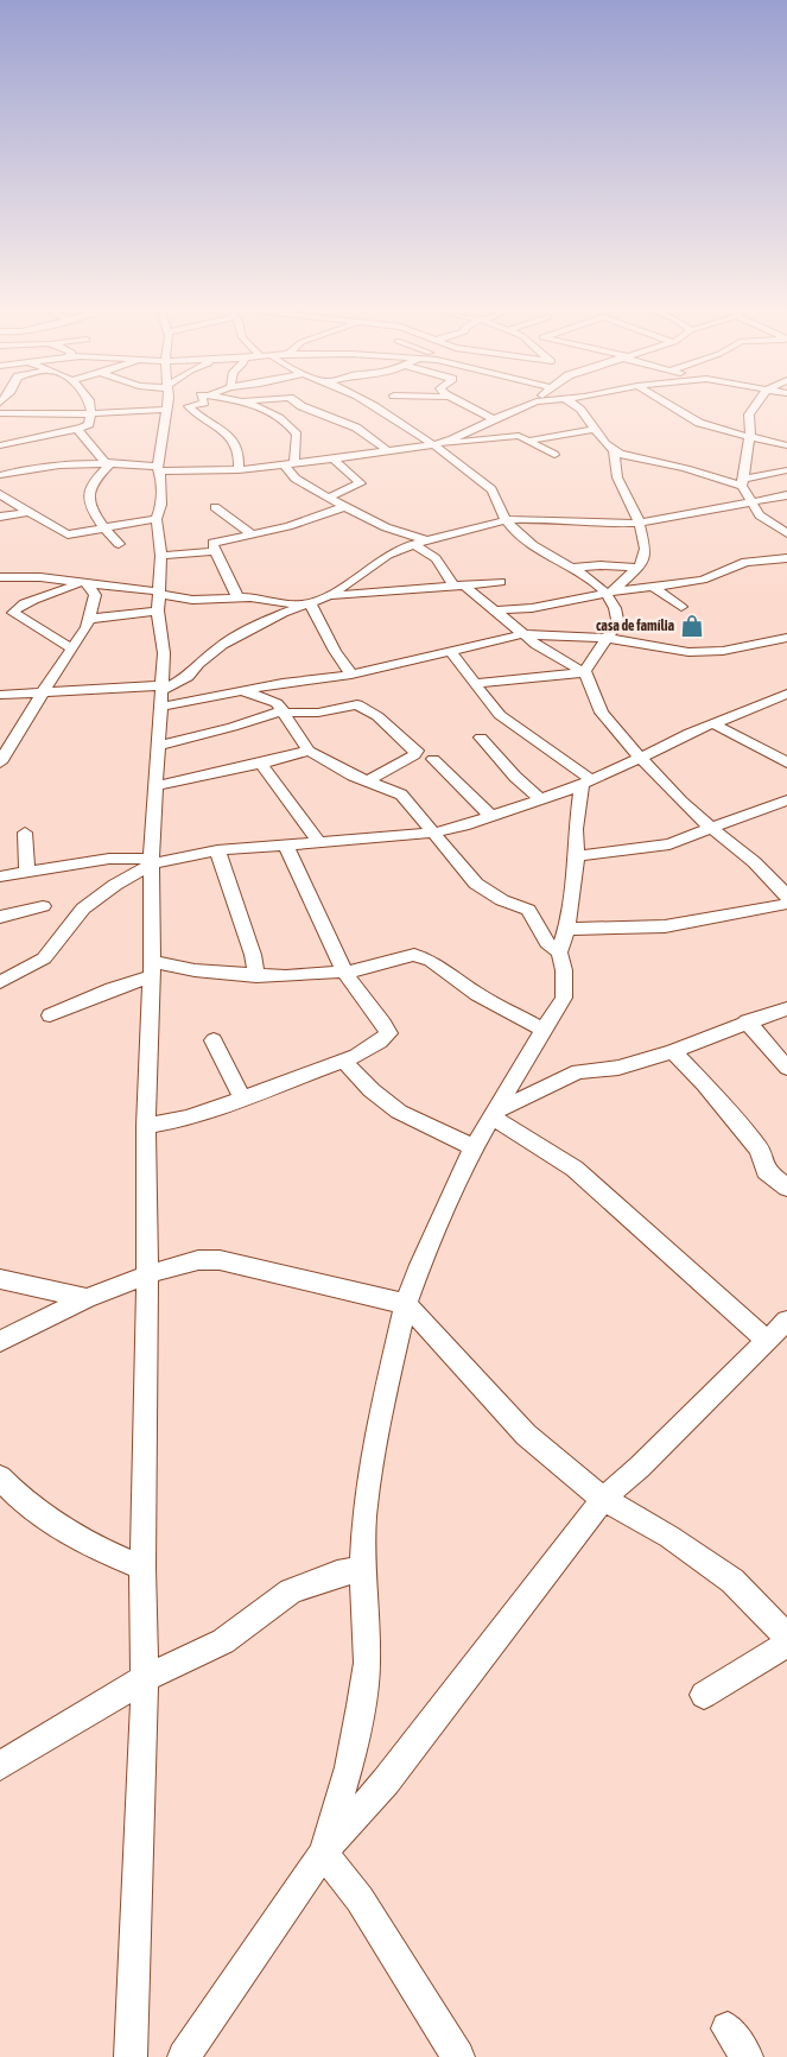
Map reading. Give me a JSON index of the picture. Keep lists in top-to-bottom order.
{
  "places": {
    "shop": ["casa de família"]
  }
}
